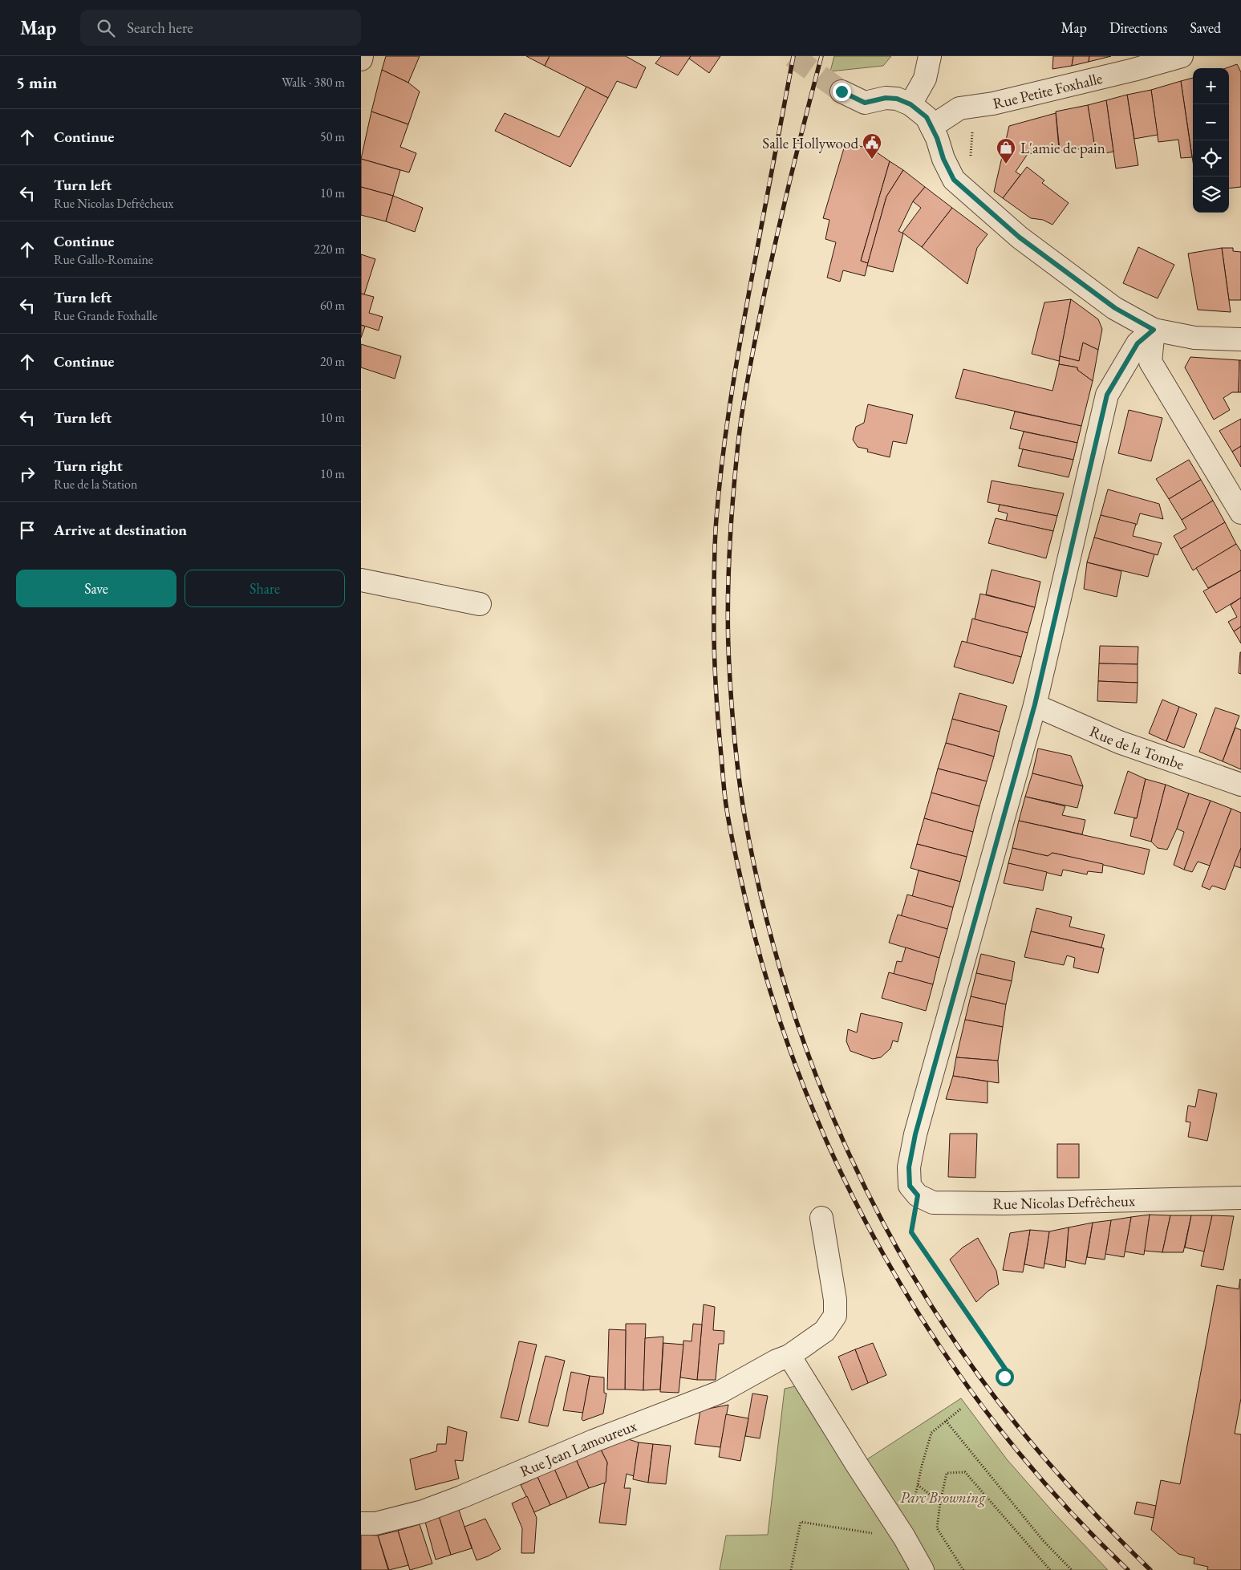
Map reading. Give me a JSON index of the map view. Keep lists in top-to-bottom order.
{
  "streets": {
    "street": [
      "Rue Petite Foxhalle",
      "Rue de la Tombe",
      "Rue Nicolas Defrêcheux",
      "Rue Jean Lamoureux"
    ]
  },
  "parks": ["Parc Browning"],
  "places": {
    "public building": ["Salle Hollywood"],
    "shop": ["L'amie de pain"]
  },
  "page": {
    "header": "Map",
    "search": "Search here",
    "nav": ["Map", "Directions", "Saved"],
    "heading": ["5 min", "Walk · 380 m"],
    "map_buttons": ["+", "−"],
    "list": [
      ["Continue", "50 m"],
      ["Turn left", "Rue Nicolas Defrêcheux", "10 m"],
      ["Continue", "Rue Gallo-Romaine", "220 m"],
      ["Turn left", "Rue Grande Foxhalle", "60 m"],
      ["Continue", "20 m"],
      ["Turn left", "10 m"],
      ["Turn right", "Rue de la Station", "10 m"],
      "Arrive at destination"
    ],
    "buttons": ["Save", "Share"]
  }
}
